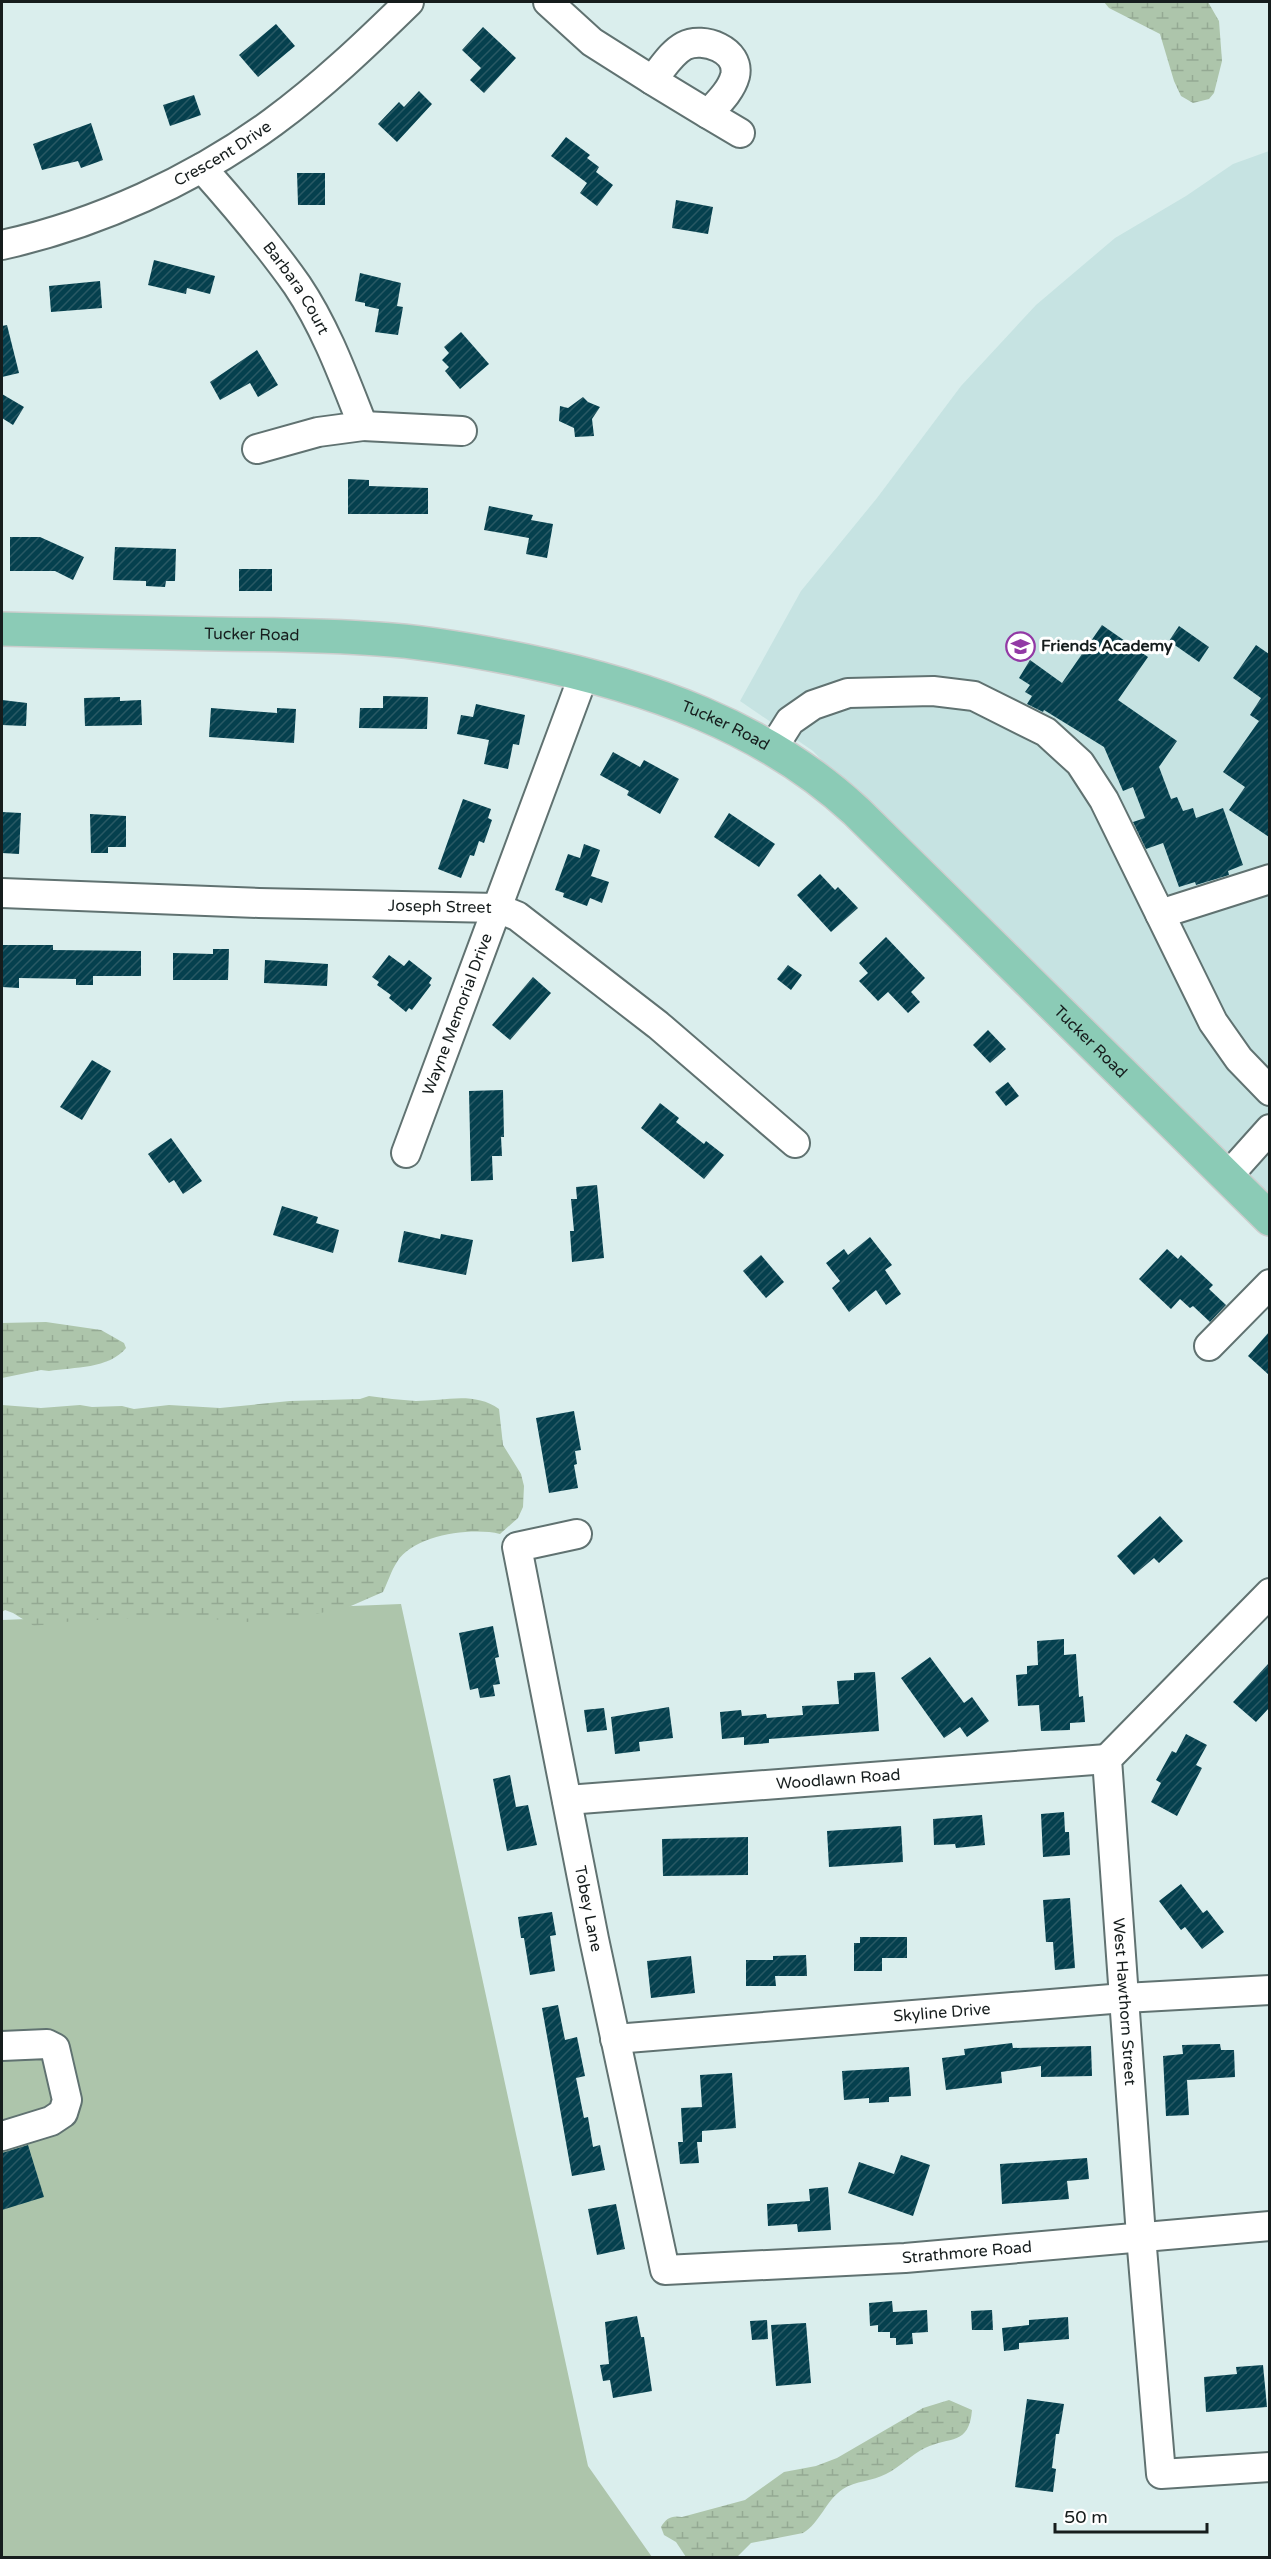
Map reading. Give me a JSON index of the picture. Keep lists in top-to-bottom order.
{
  "streets": {
    "main road": ["Tucker Road"],
    "street": [
      "Crescent Drive",
      "Barbara Court",
      "Joseph Street",
      "Wayne Memorial Drive",
      "Woodlawn Road",
      "Tobey Lane",
      "West Hawthorn Street",
      "Skyline Drive",
      "Strathmore Road"
    ]
  },
  "crossings": [
    ["Crescent Drive", "Barbara Court"],
    ["Tucker Road", "Wayne Memorial Drive"],
    ["Joseph Street", "Wayne Memorial Drive"],
    ["Woodlawn Road", "Tobey Lane"],
    ["Woodlawn Road", "West Hawthorn Street"],
    ["Tobey Lane", "Skyline Drive"],
    ["Tobey Lane", "Strathmore Road"],
    ["West Hawthorn Street", "Skyline Drive"],
    ["West Hawthorn Street", "Strathmore Road"]
  ],
  "places": {
    "school or university": ["Friends Academy"]
  },
  "scale_bar": "50 m"
}
